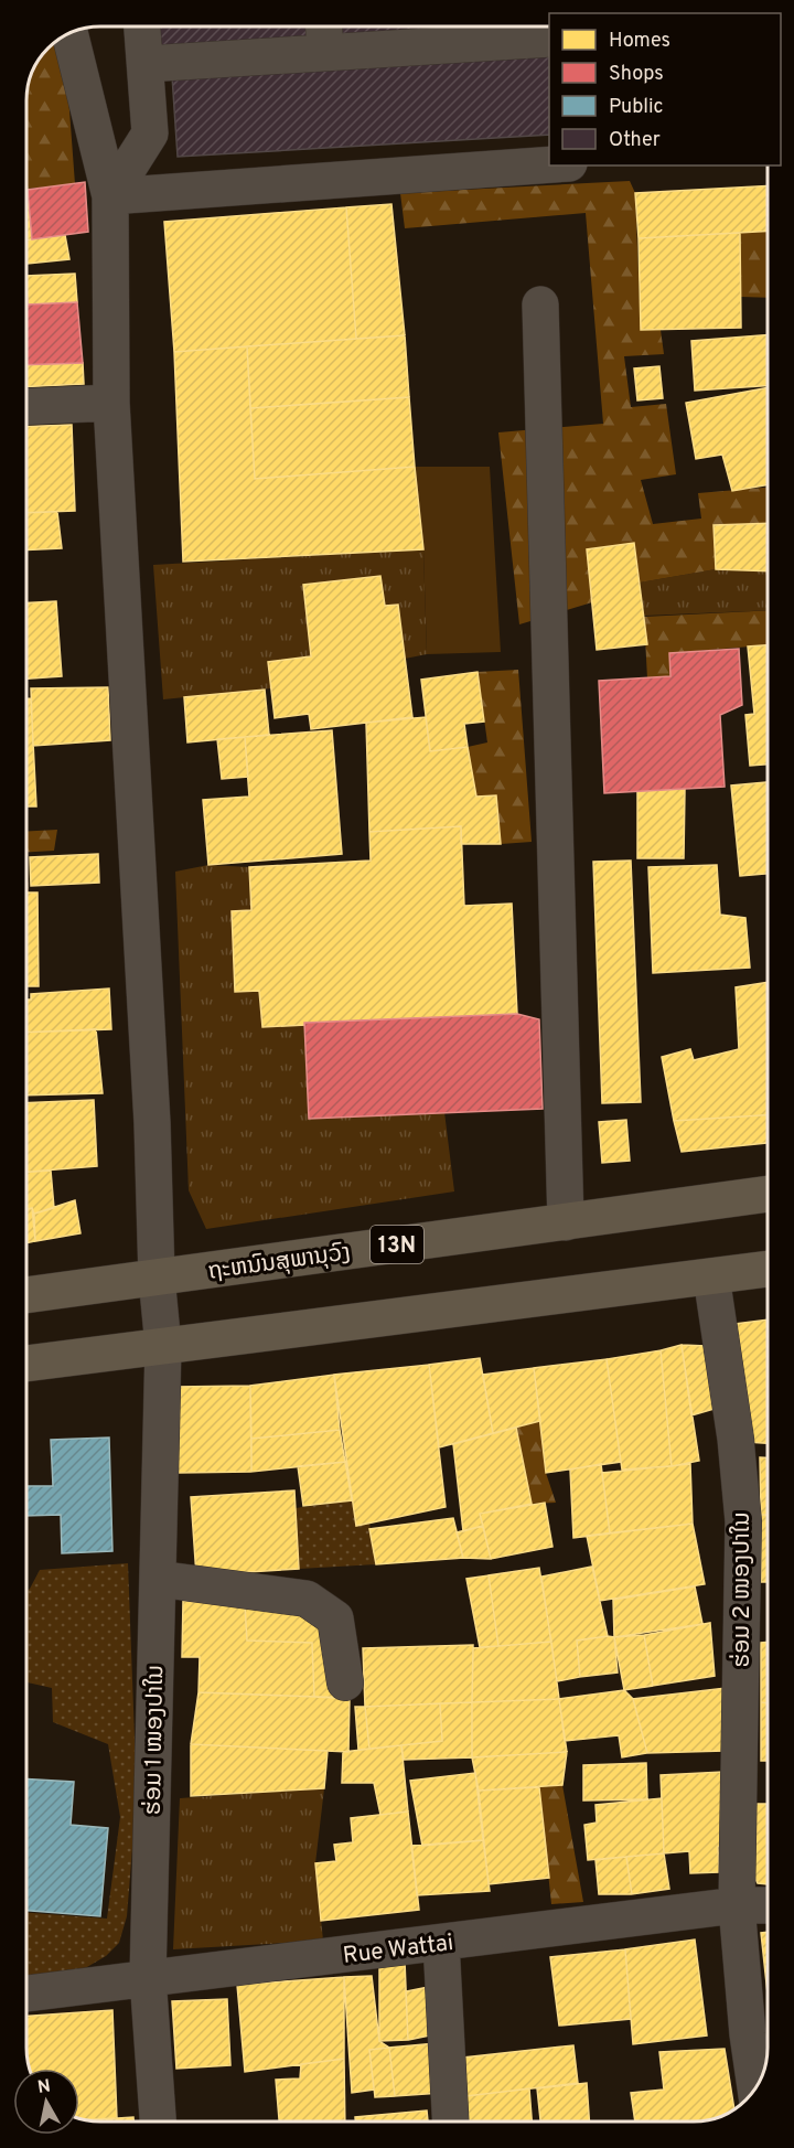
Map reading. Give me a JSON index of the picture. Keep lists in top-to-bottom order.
{
  "streets": {
    "highway": ["13N", "ຖະຫນົນສຸພານຸວົງ"],
    "street": ["ຮ່ອມ 2 ໜອງປາໃນ", "ຮ່ອມ 1 ໜອງປາໃນ", "Rue Wattai"]
  },
  "crossings": [
    ["ຖະຫນົນສຸພານຸວົງ", "ຮ່ອມ 1 ໜອງປາໃນ"],
    ["ຮ່ອມ 2 ໜອງປາໃນ", "Rue Wattai"],
    ["ຮ່ອມ 1 ໜອງປາໃນ", "Rue Wattai"]
  ],
  "legend": [
    "Homes",
    "Shops",
    "Public",
    "Other"
  ],
  "north": "top"
}
